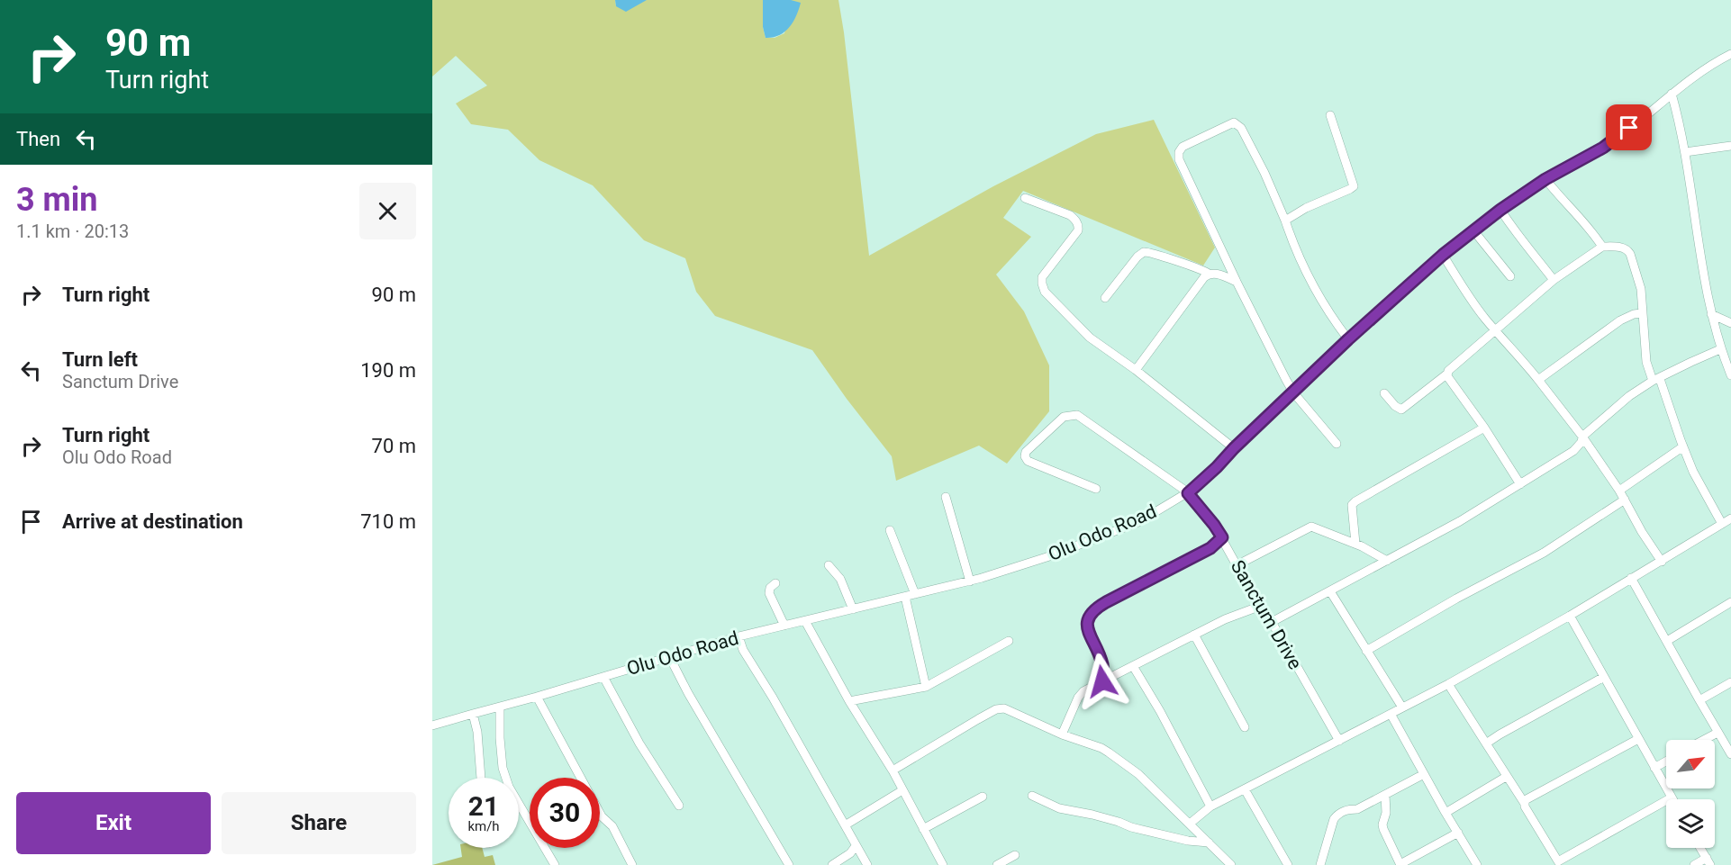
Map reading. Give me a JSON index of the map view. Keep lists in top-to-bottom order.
{
  "streets": {
    "street": ["Olu Odo Road", "Sanctum Drive"]
  },
  "crossings": [
    ["Olu Odo Road", "Sanctum Drive"]
  ],
  "north": "top right",
  "page": {
    "turn": ["90 m", "Turn right"],
    "then": "Then",
    "heading": ["3 min", "1.1 km · 20:13"],
    "list": [
      {
        "name": "Turn right",
        "value": "90 m"
      },
      {
        "name": "Turn left",
        "note": "Sanctum Drive",
        "value": "190 m"
      },
      {
        "name": "Turn right",
        "note": "Olu Odo Road",
        "value": "70 m"
      },
      {
        "name": "Arrive at destination",
        "value": "710 m"
      }
    ],
    "speed": "21 km/h",
    "limit": "30",
    "buttons": ["Exit", "Share"]
  }
}
